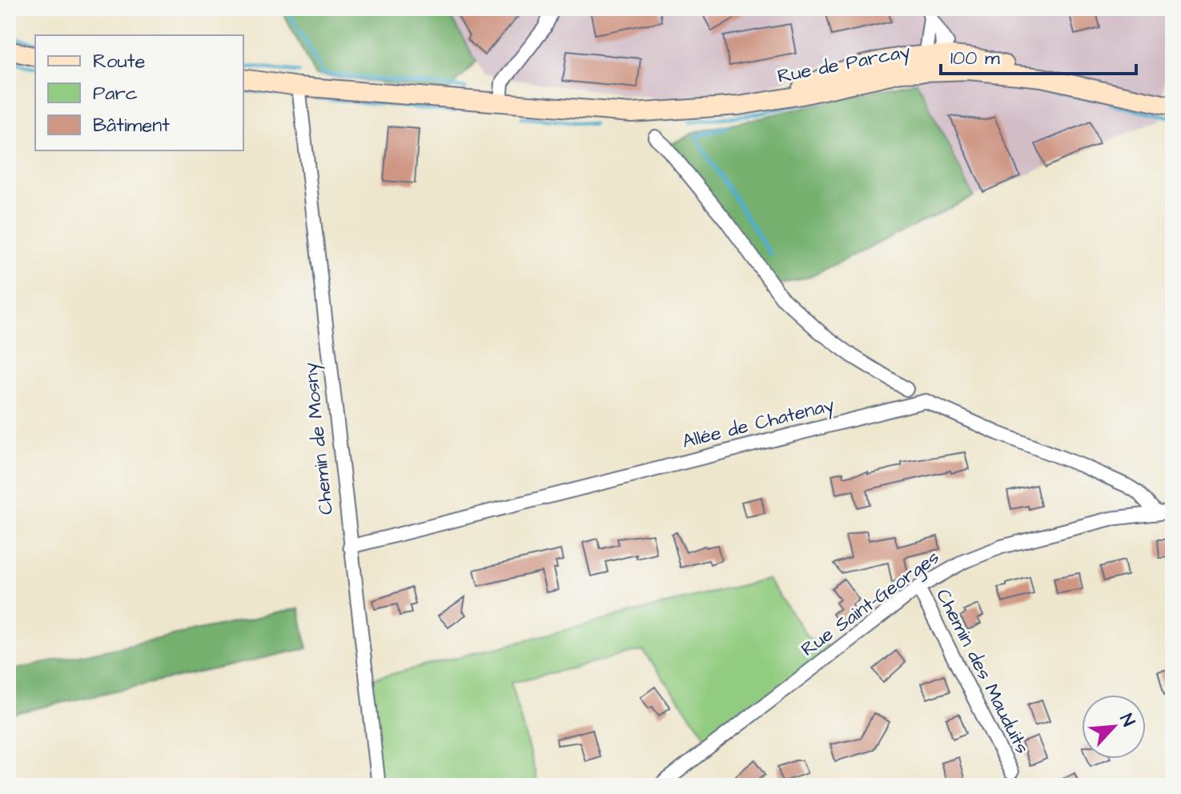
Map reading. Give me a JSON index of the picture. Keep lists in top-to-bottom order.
{
  "streets": {
    "street": [
      "Rue de Parcay",
      "Allée de Chatenay",
      "Chemin de Mosny",
      "Rue Saint-Georges",
      "Chemin des Mauduits"
    ]
  },
  "crossings": [
    ["Allée de Chatenay", "Chemin de Mosny"],
    ["Rue Saint-Georges", "Chemin des Mauduits"]
  ],
  "legend": ["Route", "Parc", "Bâtiment"],
  "scale_bar": "100 m",
  "north": "top right"
}
